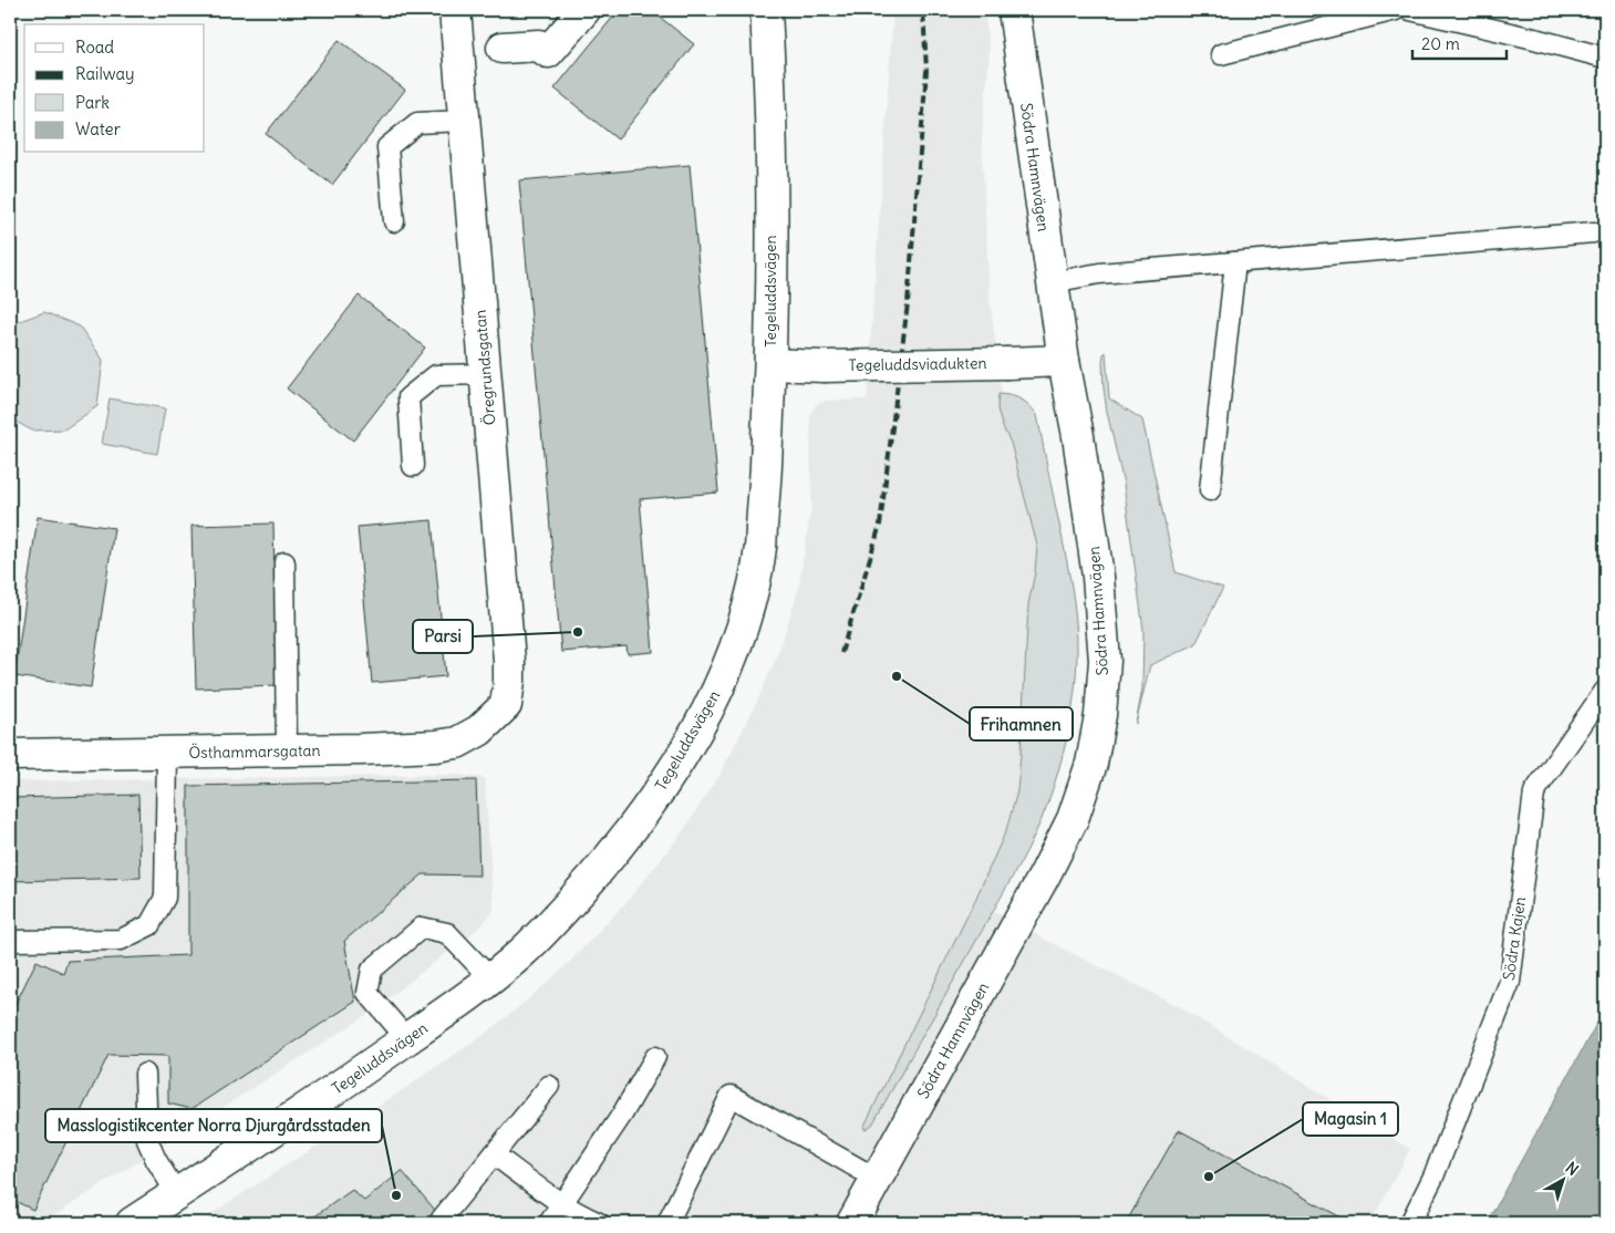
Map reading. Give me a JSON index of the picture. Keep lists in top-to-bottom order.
{
  "streets": {
    "street": [
      "Södra Hamnvägen",
      "Tegeluddsvägen",
      "Tegeluddsviadukten",
      "Öregrundsgatan",
      "Östhammarsgatan"
    ],
    "lane": ["Södra Kajen"]
  },
  "crossings": [
    ["Södra Hamnvägen", "Tegeluddsviadukten"],
    ["Tegeluddsvägen", "Tegeluddsviadukten"],
    ["Öregrundsgatan", "Östhammarsgatan"]
  ],
  "places": [
    "Parsi",
    "Frihamnen",
    "Magasin 1",
    "Masslogistikcenter Norra Djurgårdsstaden"
  ],
  "legend": [
    "Road",
    "Railway",
    "Park",
    "Water"
  ],
  "scale_bar": "20 m",
  "north": "top right"
}
